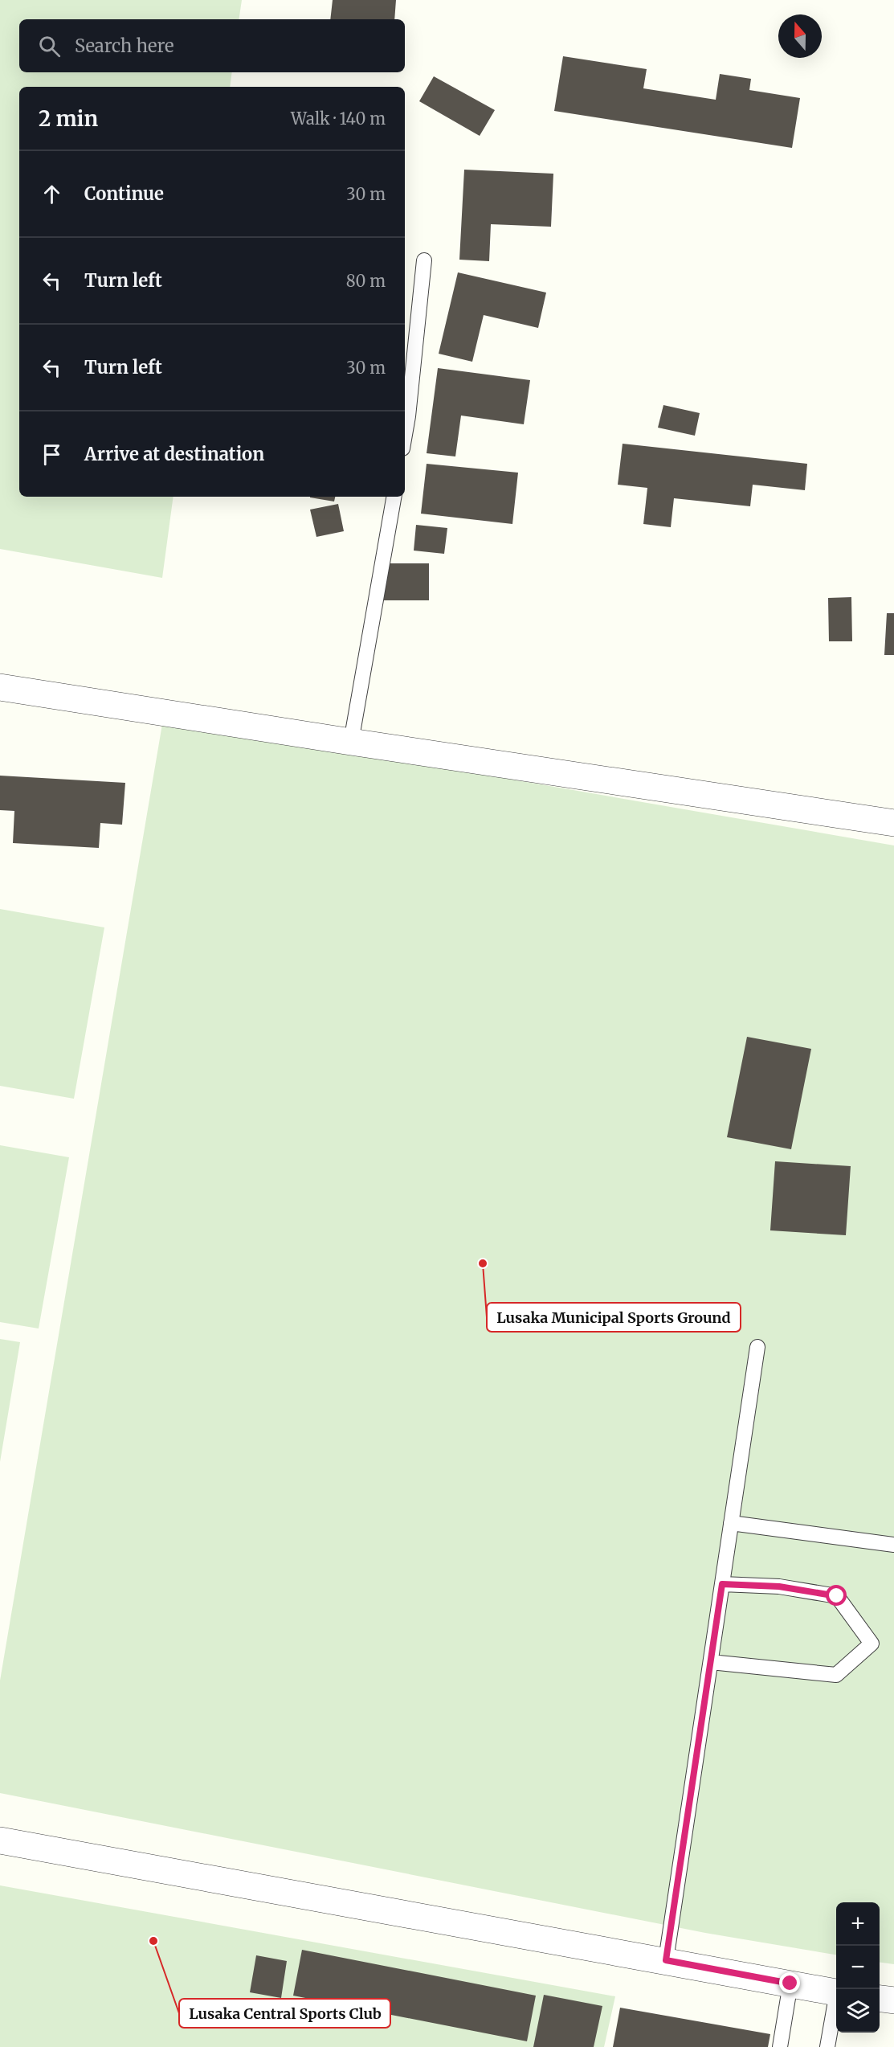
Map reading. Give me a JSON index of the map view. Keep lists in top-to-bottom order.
{
  "places": ["Lusaka Municipal Sports Ground", "Lusaka Central Sports Club"],
  "north": "top",
  "page": {
    "search": "Search here",
    "heading": ["2 min", "Walk · 140 m"],
    "list": [
      ["Continue", "30 m"],
      ["Turn left", "80 m"],
      ["Turn left", "30 m"],
      "Arrive at destination"
    ],
    "map_buttons": ["+", "−"]
  }
}
